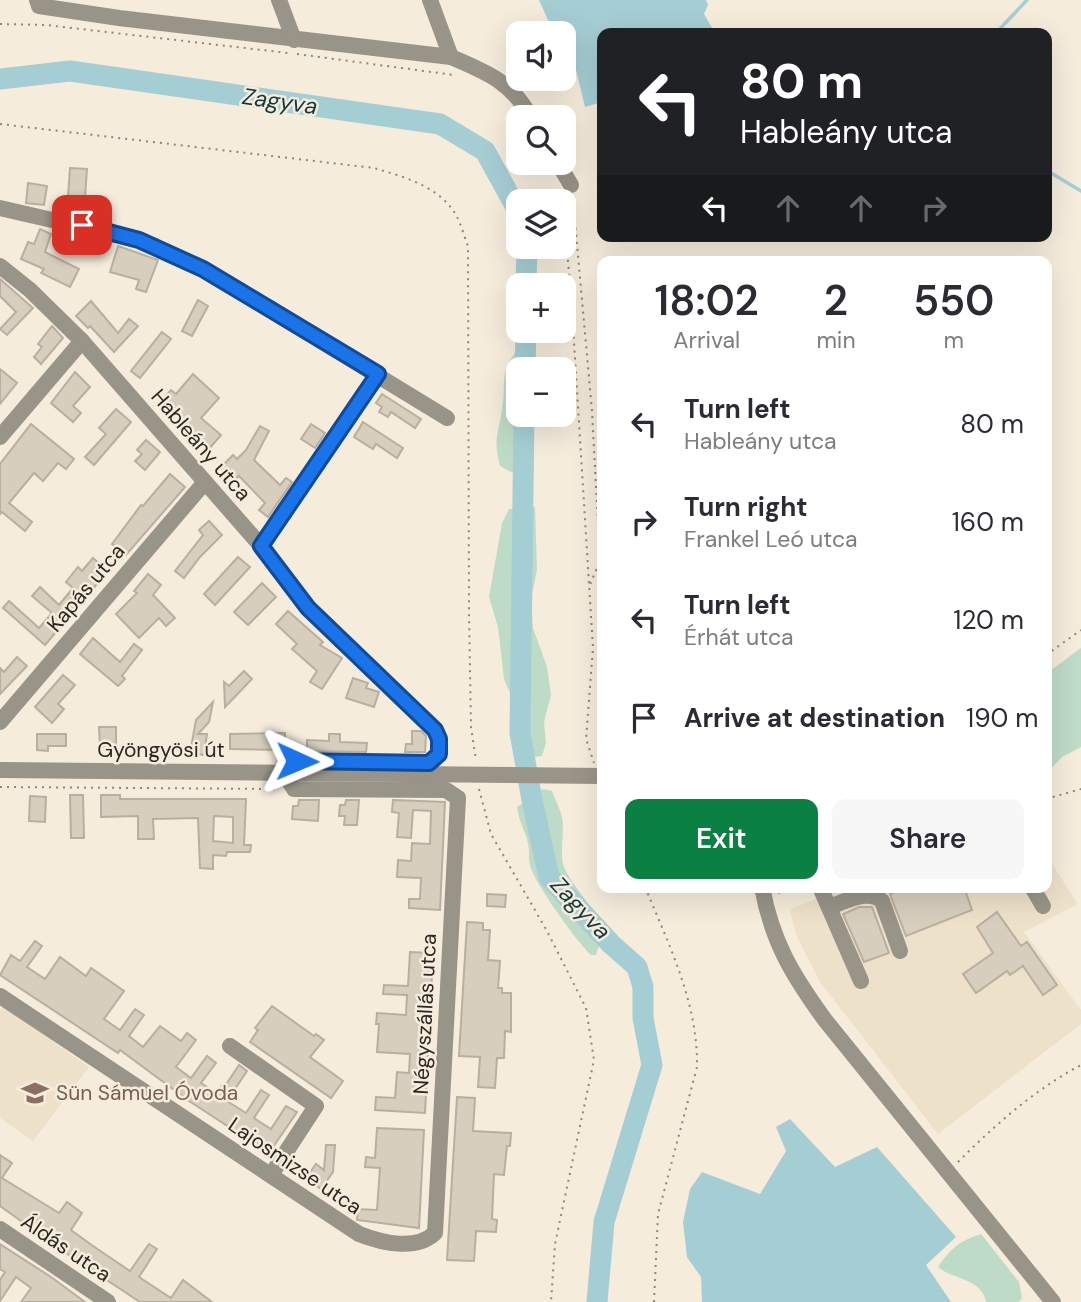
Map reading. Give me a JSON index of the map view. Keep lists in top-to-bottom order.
{
  "streets": {
    "street": [
      "Hableány utca",
      "Kapás utca",
      "Gyöngyösi út",
      "Négyszállás utca",
      "Lajosmizse utca",
      "Áldás utca"
    ]
  },
  "crossings": [
    ["Hableány utca", "Kapás utca"],
    ["Hableány utca", "Gyöngyösi út"],
    ["Négyszállás utca", "Lajosmizse utca"]
  ],
  "water": ["Zagyva"],
  "places": {
    "school or university": ["Sün Sámuel Óvoda"]
  },
  "page": {
    "map_buttons": ["+", "−"],
    "turn": ["80 m", "Hableány utca"],
    "eta": [
      "18:02",
      "Arrival",
      "2",
      "min",
      "550",
      "m"
    ],
    "list": [
      {
        "name": "Turn left",
        "note": "Hableány utca",
        "value": "80 m"
      },
      {
        "name": "Turn right",
        "note": "Frankel Leó utca",
        "value": "160 m"
      },
      {
        "name": "Turn left",
        "note": "Érhát utca",
        "value": "120 m"
      },
      {
        "name": "Arrive at destination",
        "value": "190 m"
      }
    ],
    "buttons": ["Exit", "Share"]
  }
}
